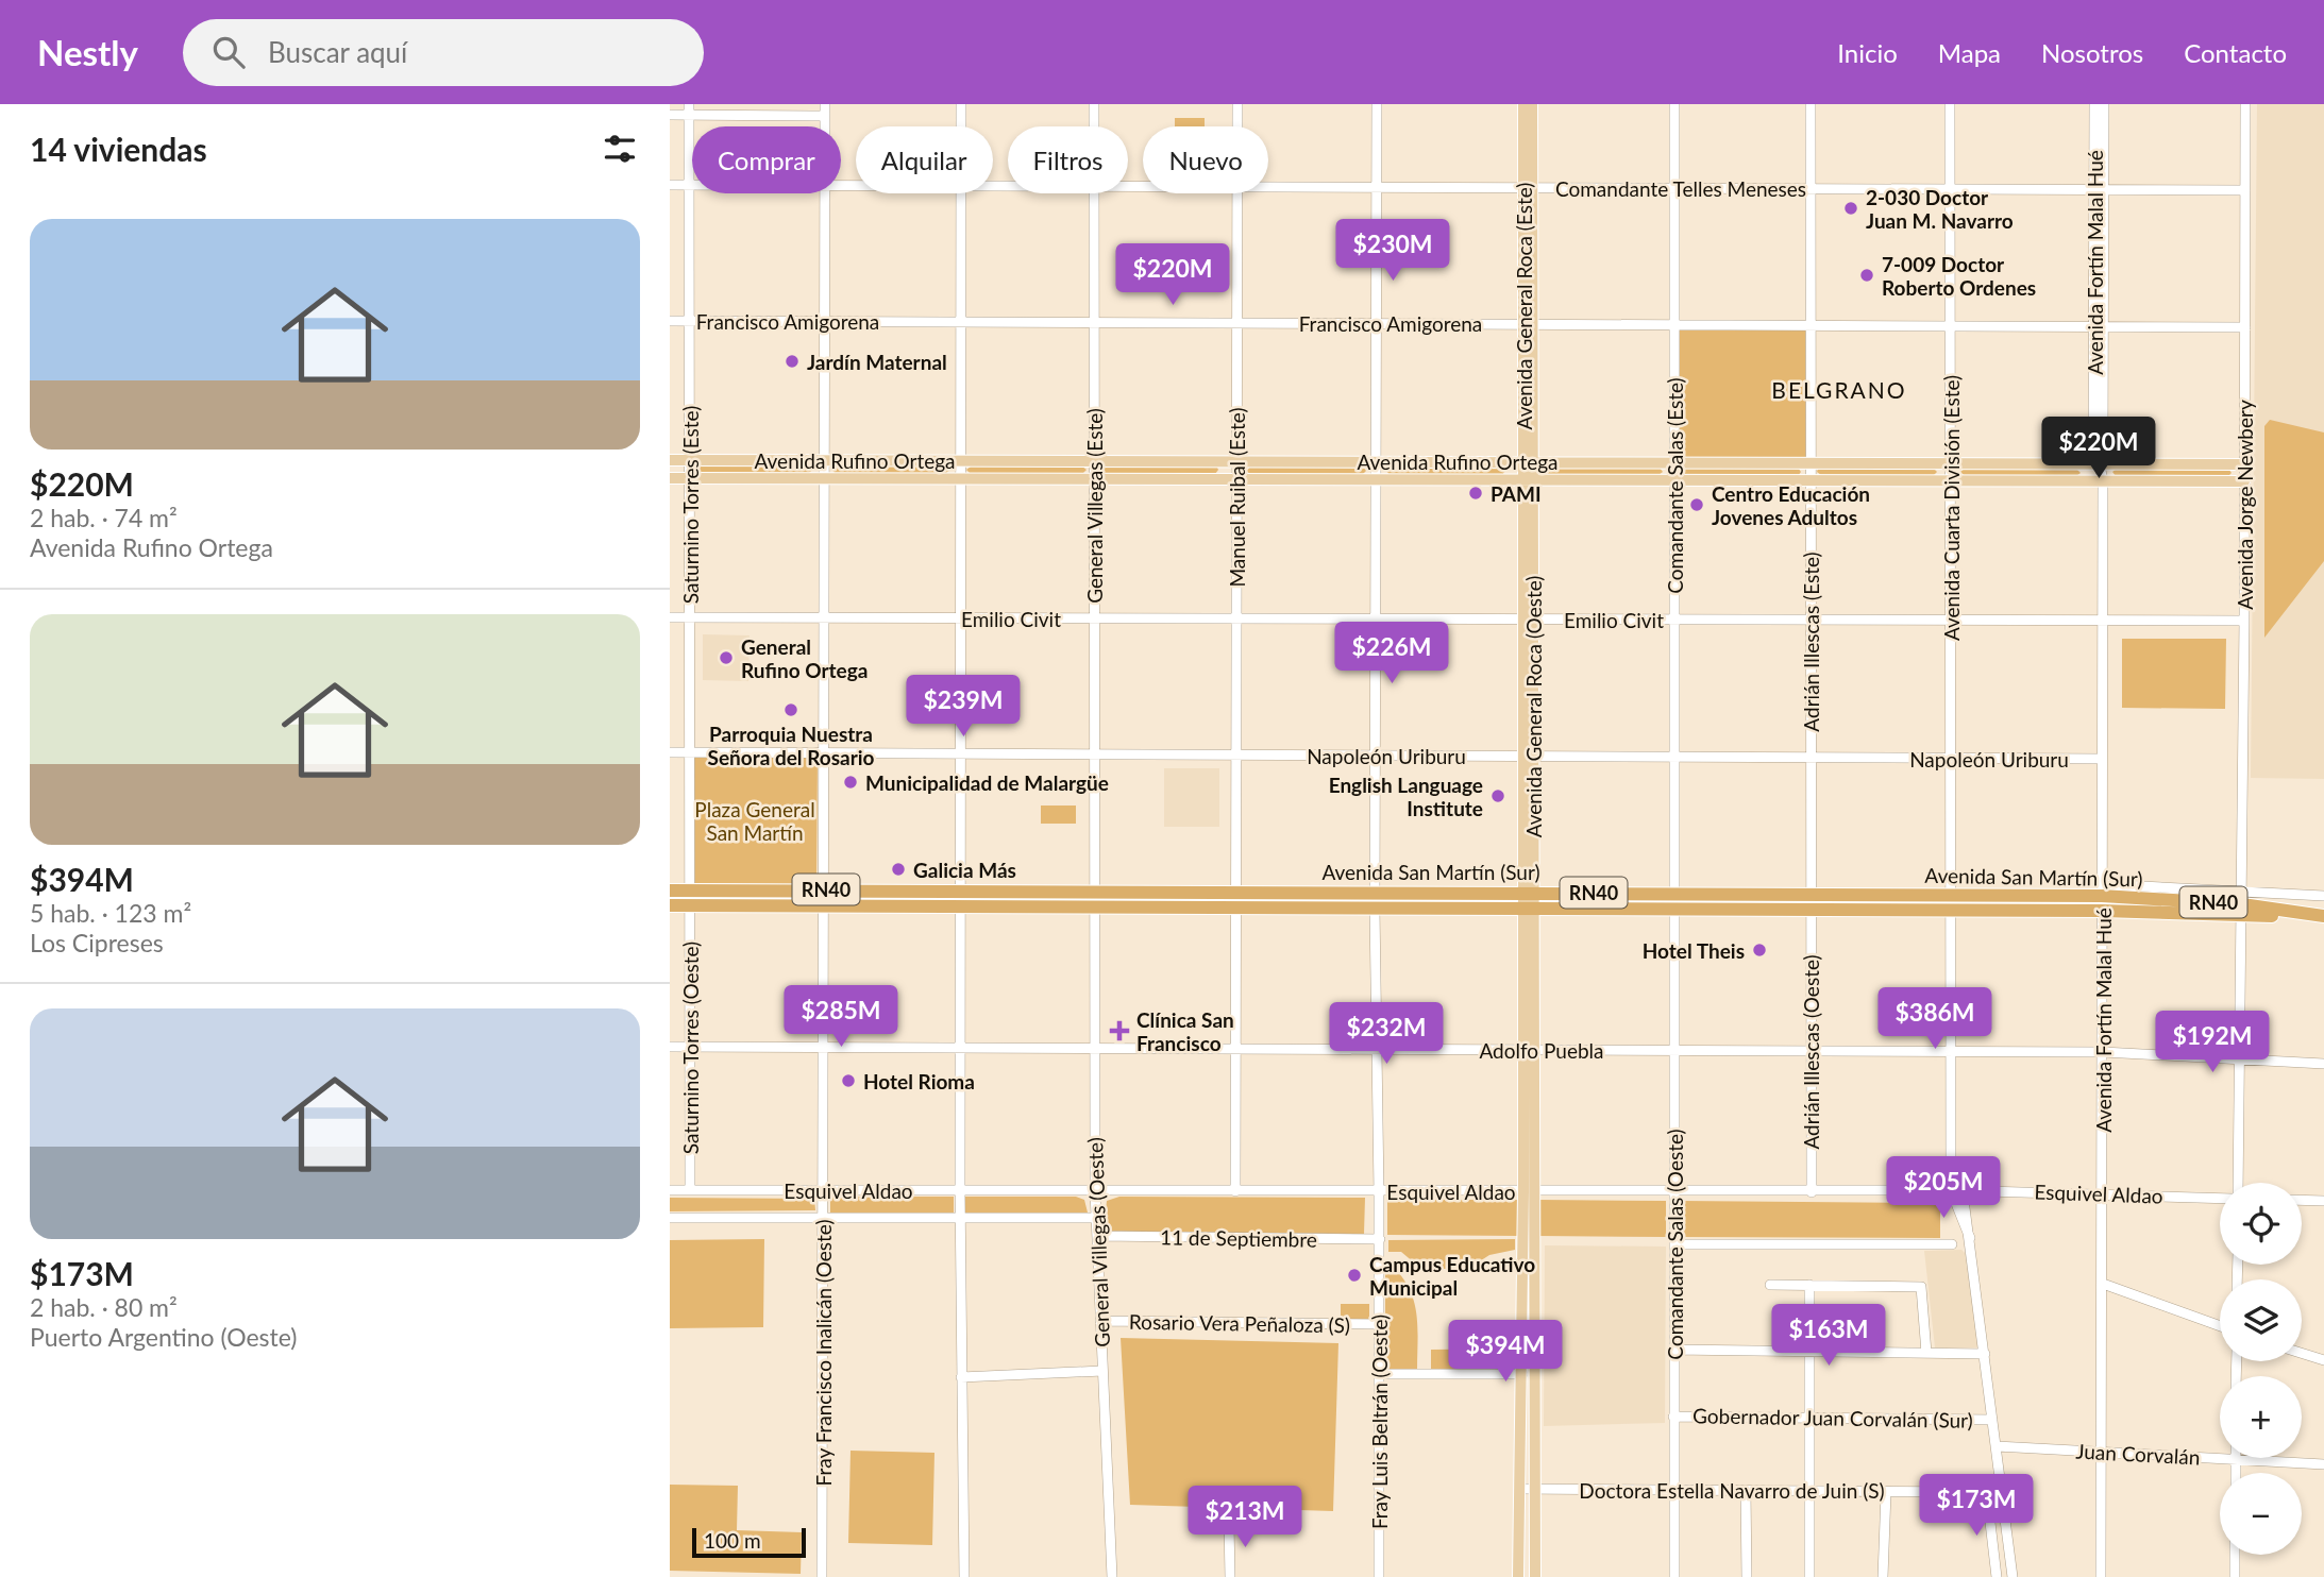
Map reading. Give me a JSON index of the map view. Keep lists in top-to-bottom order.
{
  "streets": {
    "highway": ["Avenida San Martín (Sur)", "RN40"],
    "main road": ["Avenida General Roca (Este)", "Avenida Rufino Ortega", "Avenida General Roca (Oeste)"],
    "street": [
      "Comandante Telles Meneses",
      "Avenida Fortín Malal Hué",
      "Francisco Amigorena",
      "Comandante Salas (Este)",
      "Manuel Ruibal (Este)",
      "Saturnino Torres (Este)",
      "Avenida Jorge Newbery",
      "General Villegas (Este)",
      "Avenida Cuarta División (Este)",
      "Emilio Civit",
      "Adrián Illescas (Este)",
      "Napoleón Uriburu",
      "Saturnino Torres (Oeste)",
      "Adolfo Puebla",
      "Adrián Illescas (Oeste)",
      "Esquivel Aldao",
      "11 de Septiembre",
      "General Villegas (Oeste)",
      "Comandante Salas (Oeste)",
      "Rosario Vera Peñaloza (S)",
      "Fray Francisco Inalicán (Oeste)",
      "Gobernador Juan Corvalán (Sur)",
      "Fray Luis Beltrán (Oeste)",
      "Juan Corvalán",
      "Doctora Estella Navarro de Juin (S)"
    ]
  },
  "crossings": [
    ["Comandante Telles Meneses", "Avenida Fortín Malal Hué"],
    ["Comandante Telles Meneses", "Avenida General Roca (Este)"],
    ["Comandante Telles Meneses", "Comandante Salas (Este)"],
    ["Comandante Telles Meneses", "Saturnino Torres (Este)"],
    ["Comandante Telles Meneses", "Avenida Jorge Newbery"],
    ["Comandante Telles Meneses", "Avenida Cuarta División (Este)"],
    ["Comandante Telles Meneses", "Adrián Illescas (Este)"],
    ["Comandante Telles Meneses", "Fray Luis Beltrán (Oeste)"],
    ["Avenida Fortín Malal Hué", "Francisco Amigorena"],
    ["Avenida Fortín Malal Hué", "Avenida Rufino Ortega"],
    ["Avenida Fortín Malal Hué", "Emilio Civit"],
    ["Avenida Fortín Malal Hué", "Napoleón Uriburu"],
    ["Avenida Fortín Malal Hué", "Avenida San Martín (Sur)"],
    ["Avenida Fortín Malal Hué", "Adolfo Puebla"],
    ["Avenida Fortín Malal Hué", "Esquivel Aldao"],
    ["Avenida Fortín Malal Hué", "Juan Corvalán"],
    ["Avenida General Roca (Este)", "Francisco Amigorena"],
    ["Avenida General Roca (Este)", "Avenida Rufino Ortega"],
    ["Avenida General Roca (Este)", "Emilio Civit"],
    ["Avenida General Roca (Este)", "Avenida General Roca (Oeste)"],
    ["Avenida General Roca (Este)", "Napoleón Uriburu"],
    ["Francisco Amigorena", "Comandante Salas (Este)"],
    ["Francisco Amigorena", "Manuel Ruibal (Este)"],
    ["Francisco Amigorena", "Saturnino Torres (Este)"],
    ["Francisco Amigorena", "Avenida Jorge Newbery"],
    ["Francisco Amigorena", "General Villegas (Este)"],
    ["Francisco Amigorena", "Avenida Cuarta División (Este)"],
    ["Francisco Amigorena", "Adrián Illescas (Este)"],
    ["Francisco Amigorena", "Fray Francisco Inalicán (Oeste)"],
    ["Francisco Amigorena", "Fray Luis Beltrán (Oeste)"],
    ["Avenida Rufino Ortega", "Comandante Salas (Este)"],
    ["Avenida Rufino Ortega", "Manuel Ruibal (Este)"],
    ["Avenida Rufino Ortega", "Saturnino Torres (Este)"],
    ["Avenida Rufino Ortega", "Avenida Jorge Newbery"],
    ["Avenida Rufino Ortega", "General Villegas (Este)"],
    ["Avenida Rufino Ortega", "Avenida Cuarta División (Este)"],
    ["Avenida Rufino Ortega", "Adrián Illescas (Este)"],
    ["Avenida Rufino Ortega", "Fray Francisco Inalicán (Oeste)"],
    ["Avenida Rufino Ortega", "Fray Luis Beltrán (Oeste)"],
    ["Comandante Salas (Este)", "Emilio Civit"],
    ["Comandante Salas (Este)", "Napoleón Uriburu"],
    ["Comandante Salas (Este)", "Avenida San Martín (Sur)"],
    ["Comandante Salas (Este)", "Comandante Salas (Oeste)"],
    ["Manuel Ruibal (Este)", "Emilio Civit"],
    ["Manuel Ruibal (Este)", "Napoleón Uriburu"],
    ["Manuel Ruibal (Este)", "Avenida San Martín (Sur)"],
    ["Manuel Ruibal (Este)", "Adolfo Puebla"],
    ["Manuel Ruibal (Este)", "Esquivel Aldao"],
    ["Saturnino Torres (Este)", "Emilio Civit"],
    ["Saturnino Torres (Este)", "Napoleón Uriburu"],
    ["Saturnino Torres (Este)", "Avenida San Martín (Sur)"],
    ["Saturnino Torres (Este)", "Saturnino Torres (Oeste)"],
    ["Avenida Jorge Newbery", "Emilio Civit"],
    ["Avenida Jorge Newbery", "Avenida San Martín (Sur)"],
    ["Avenida Jorge Newbery", "Adolfo Puebla"],
    ["General Villegas (Este)", "Emilio Civit"],
    ["General Villegas (Este)", "Napoleón Uriburu"],
    ["General Villegas (Este)", "Avenida San Martín (Sur)"],
    ["General Villegas (Este)", "General Villegas (Oeste)"],
    ["Avenida Cuarta División (Este)", "Emilio Civit"],
    ["Avenida Cuarta División (Este)", "Napoleón Uriburu"],
    ["Avenida Cuarta División (Este)", "Avenida San Martín (Sur)"],
    ["Avenida Cuarta División (Este)", "Adolfo Puebla"],
    ["Avenida Cuarta División (Este)", "Esquivel Aldao"],
    ["Emilio Civit", "Adrián Illescas (Este)"],
    ["Emilio Civit", "Fray Francisco Inalicán (Oeste)"],
    ["Emilio Civit", "Fray Luis Beltrán (Oeste)"],
    ["Adrián Illescas (Este)", "Napoleón Uriburu"],
    ["Adrián Illescas (Este)", "Avenida San Martín (Sur)"],
    ["Adrián Illescas (Este)", "Adrián Illescas (Oeste)"],
    ["Avenida General Roca (Oeste)", "Napoleón Uriburu"],
    ["Avenida General Roca (Oeste)", "Avenida San Martín (Sur)"],
    ["Avenida General Roca (Oeste)", "Adolfo Puebla"],
    ["Avenida General Roca (Oeste)", "Esquivel Aldao"],
    ["Avenida General Roca (Oeste)", "Doctora Estella Navarro de Juin (S)"],
    ["Napoleón Uriburu", "Fray Francisco Inalicán (Oeste)"],
    ["Napoleón Uriburu", "Fray Luis Beltrán (Oeste)"],
    ["Avenida San Martín (Sur)", "Saturnino Torres (Oeste)"],
    ["Avenida San Martín (Sur)", "Adrián Illescas (Oeste)"],
    ["Avenida San Martín (Sur)", "General Villegas (Oeste)"],
    ["Avenida San Martín (Sur)", "Comandante Salas (Oeste)"],
    ["Avenida San Martín (Sur)", "Fray Francisco Inalicán (Oeste)"],
    ["Avenida San Martín (Sur)", "Fray Luis Beltrán (Oeste)"],
    ["Saturnino Torres (Oeste)", "Adolfo Puebla"],
    ["Saturnino Torres (Oeste)", "Esquivel Aldao"],
    ["Adolfo Puebla", "Adrián Illescas (Oeste)"],
    ["Adolfo Puebla", "General Villegas (Oeste)"],
    ["Adolfo Puebla", "Comandante Salas (Oeste)"],
    ["Adolfo Puebla", "Fray Francisco Inalicán (Oeste)"],
    ["Adolfo Puebla", "Fray Luis Beltrán (Oeste)"],
    ["Adrián Illescas (Oeste)", "Esquivel Aldao"],
    ["Esquivel Aldao", "General Villegas (Oeste)"],
    ["Esquivel Aldao", "Comandante Salas (Oeste)"],
    ["Esquivel Aldao", "Fray Francisco Inalicán (Oeste)"],
    ["Esquivel Aldao", "Fray Luis Beltrán (Oeste)"],
    ["11 de Septiembre", "General Villegas (Oeste)"],
    ["11 de Septiembre", "Fray Luis Beltrán (Oeste)"],
    ["General Villegas (Oeste)", "Rosario Vera Peñaloza (S)"],
    ["Comandante Salas (Oeste)", "Gobernador Juan Corvalán (Sur)"],
    ["Comandante Salas (Oeste)", "Doctora Estella Navarro de Juin (S)"],
    ["Rosario Vera Peñaloza (S)", "Fray Luis Beltrán (Oeste)"]
  ],
  "districts": ["BELGRANO"],
  "parks": ["Plaza General San Martín"],
  "places": {
    "other": [
      "2-030 Doctor Juan M. Navarro",
      "7-009 Doctor Roberto Ordenes",
      "Jardín Maternal",
      "PAMI",
      "Centro Educación Jovenes Adultos",
      "General Rufino Ortega",
      "Parroquia Nuestra Señora del Rosario",
      "Municipalidad de Malargüe",
      "English Language Institute",
      "Galicia Más",
      "Hotel Theis",
      "Hotel Rioma",
      "Campus Educativo Municipal"
    ],
    "health": ["Clínica San Francisco"]
  },
  "scale_bar": "100 m",
  "page": {
    "header": "Nestly",
    "search": "Buscar aquí",
    "nav": [
      "Inicio",
      "Mapa",
      "Nosotros",
      "Contacto"
    ],
    "heading": "14 viviendas",
    "chip": [
      "Comprar",
      "Alquilar",
      "Filtros",
      "Nuevo"
    ],
    "list": [
      {
        "name": "$220M",
        "note": "2 hab. · 74 m² · Avenida Rufino Ortega"
      },
      {
        "name": "$394M",
        "note": "5 hab. · 123 m² · Los Cipreses"
      },
      {
        "name": "$173M",
        "note": "2 hab. · 80 m² · Puerto Argentino (Oeste)"
      }
    ],
    "price": [
      "$230M",
      "$220M",
      "$220M",
      "$226M",
      "$239M",
      "$285M",
      "$386M",
      "$232M",
      "$192M",
      "$205M",
      "$163M",
      "$394M",
      "$173M",
      "$213M"
    ],
    "map_buttons": ["+", "−"],
    "scale": "100 m"
  }
}
